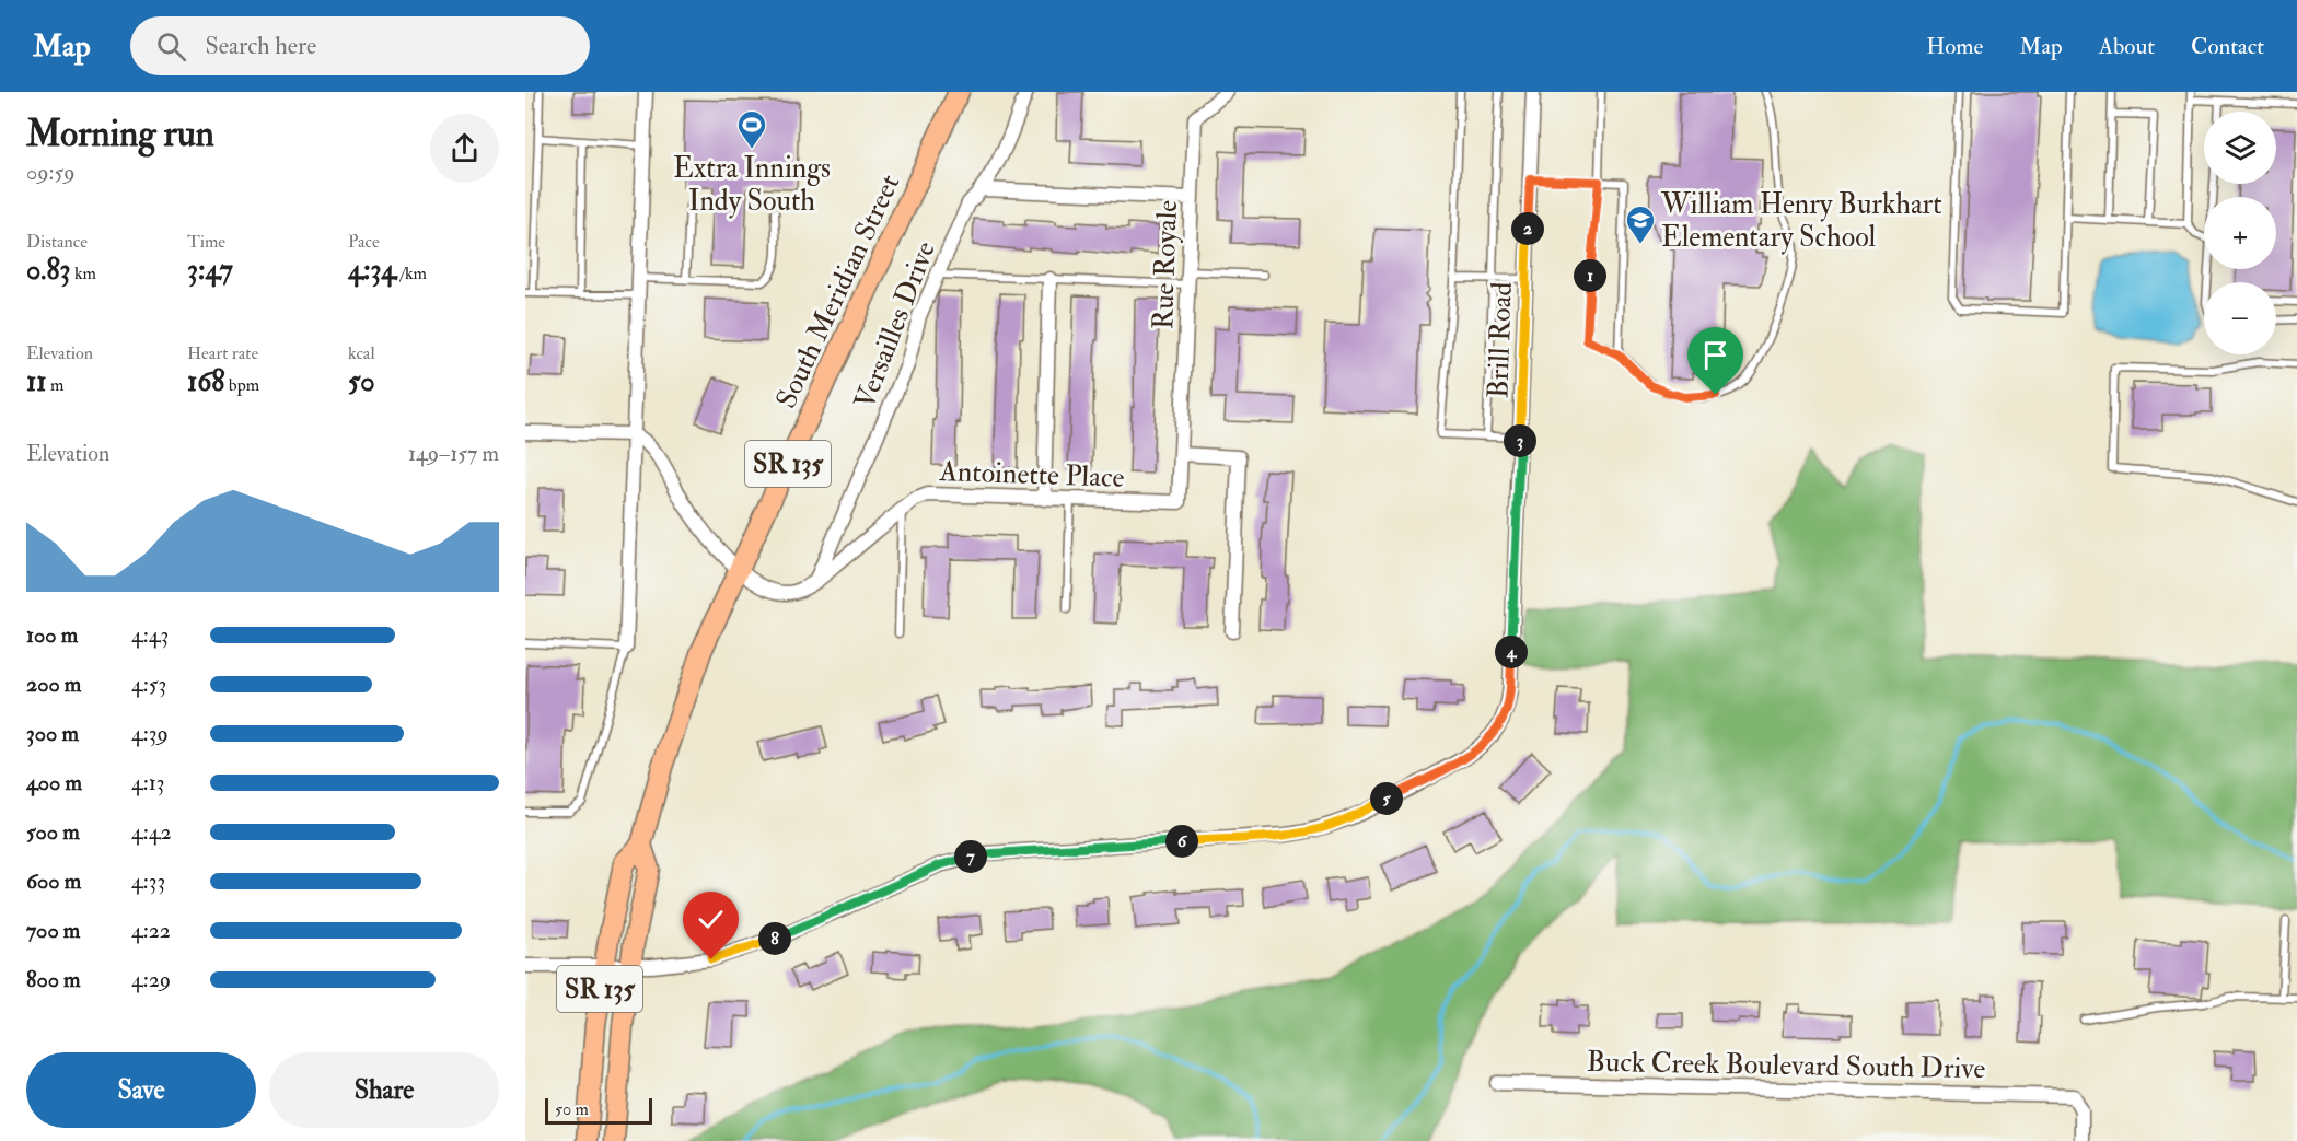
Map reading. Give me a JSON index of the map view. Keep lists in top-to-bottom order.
{
  "streets": {
    "main road": ["South Meridian Street", "SR 135"],
    "street": [
      "Rue Royale",
      "Versailles Drive",
      "Brill Road",
      "Antoinette Place",
      "Buck Creek Boulevard South Drive"
    ]
  },
  "crossings": [
    ["Rue Royale", "Antoinette Place"],
    ["South Meridian Street", "Brill Road"],
    ["South Meridian Street", "Antoinette Place"],
    ["Versailles Drive", "Antoinette Place"]
  ],
  "places": {
    "sports": ["Extra Innings Indy South"],
    "school or university": ["William Henry Burkhart Elementary School"]
  },
  "scale_bar": "50 m",
  "page": {
    "header": "Map",
    "search": "Search here",
    "nav": [
      "Home",
      "Map",
      "About",
      "Contact"
    ],
    "heading": ["Morning run", "09:59"],
    "map_buttons": ["+", "−"],
    "stats": [
      ["Distance", "0.83 km"],
      ["Time", "3:47"],
      ["Pace", "4:34 /km"],
      ["Elevation", "11 m"],
      ["Heart rate", "168 bpm"],
      ["kcal", "50"]
    ],
    "pins": [
      "2",
      "1",
      "3",
      "4",
      "5",
      "6",
      "7",
      "8"
    ],
    "chart": ["Elevation", "149–157 m"],
    "list": [
      {
        "name": "100 m",
        "note": "4:43"
      },
      {
        "name": "200 m",
        "note": "4:53"
      },
      {
        "name": "300 m",
        "note": "4:39"
      },
      {
        "name": "400 m",
        "note": "4:13"
      },
      {
        "name": "500 m",
        "note": "4:42"
      },
      {
        "name": "600 m",
        "note": "4:33"
      },
      {
        "name": "700 m",
        "note": "4:22"
      },
      {
        "name": "800 m",
        "note": "4:29"
      }
    ],
    "buttons": ["Save", "Share"],
    "scale": "50 m"
  }
}
